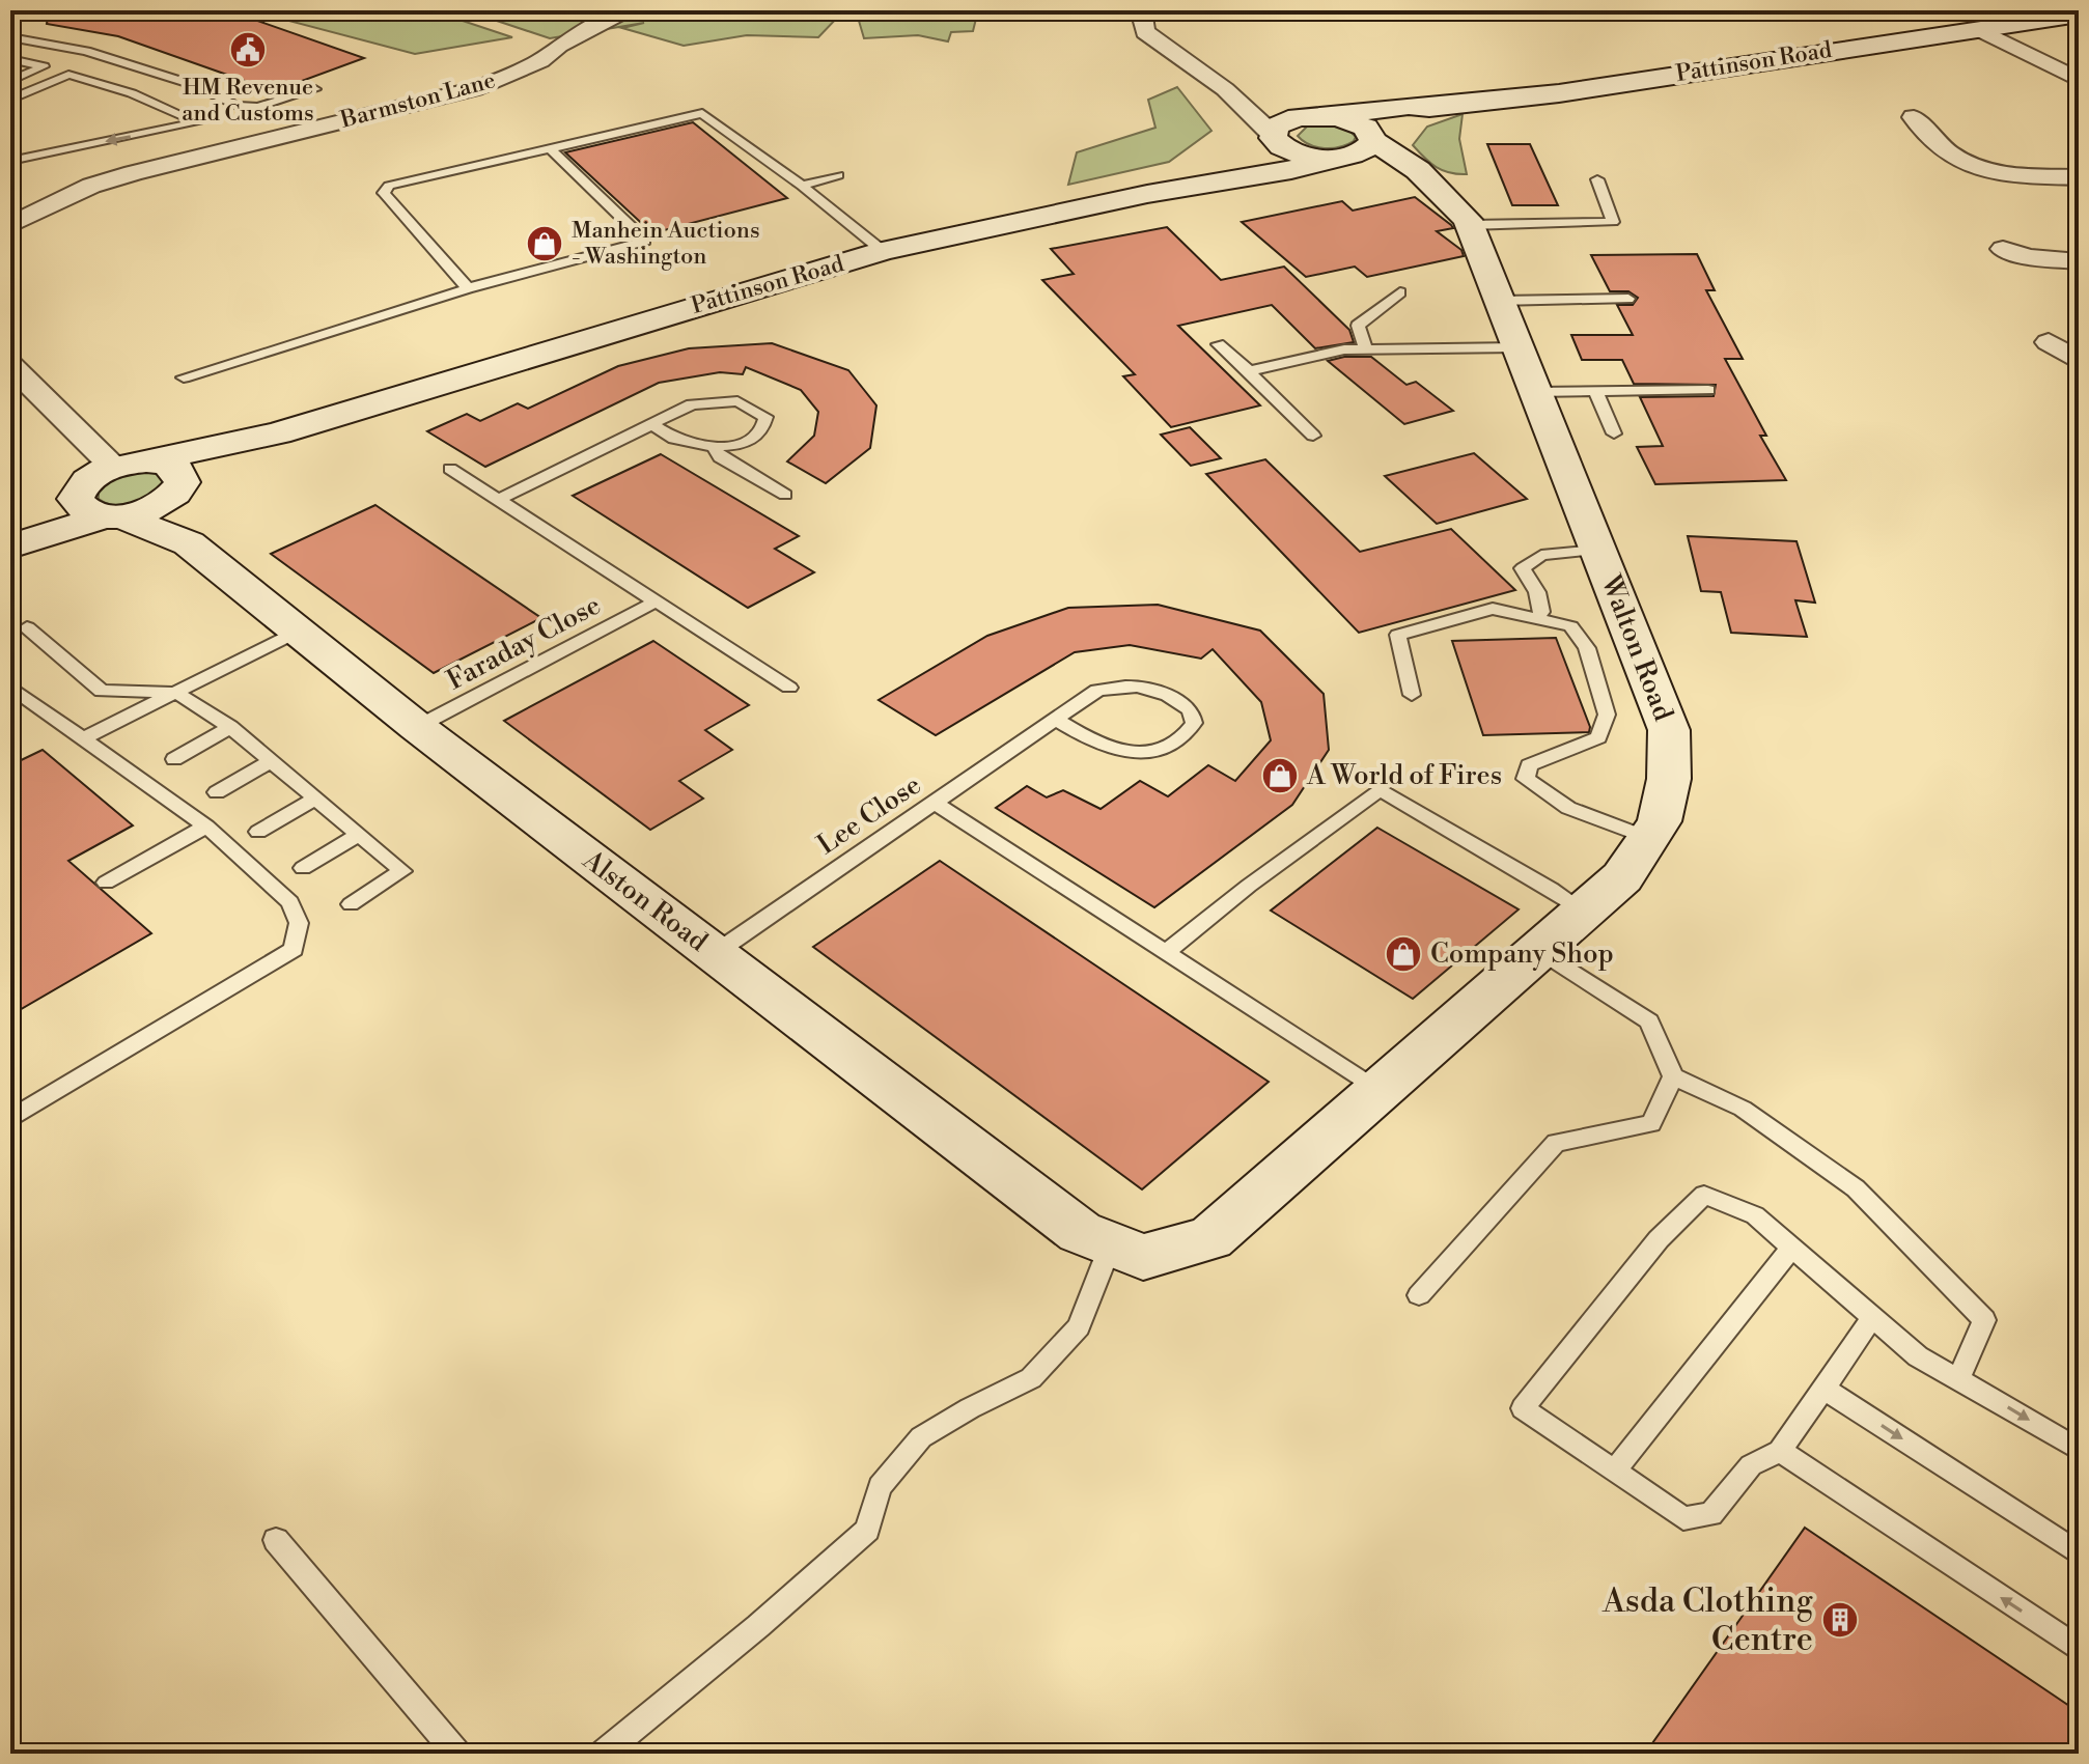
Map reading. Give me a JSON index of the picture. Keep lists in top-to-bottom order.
{
  "streets": {
    "street": [
      "Pattinson Road",
      "Barmston Lane",
      "Walton Road",
      "Alston Road"
    ],
    "lane": ["Faraday Close", "Lee Close"]
  },
  "crossings": [
    ["Pattinson Road", "Walton Road"],
    ["Pattinson Road", "Alston Road"],
    ["Faraday Close", "Alston Road"],
    ["Walton Road", "Alston Road"],
    ["Lee Close", "Alston Road"]
  ],
  "places": {
    "public building": ["HM Revenue and Customs"],
    "shop": ["Manhein Auctions - Washington", "A World of Fires", "Company Shop"],
    "building": ["Asda Clothing Centre"]
  }
}
